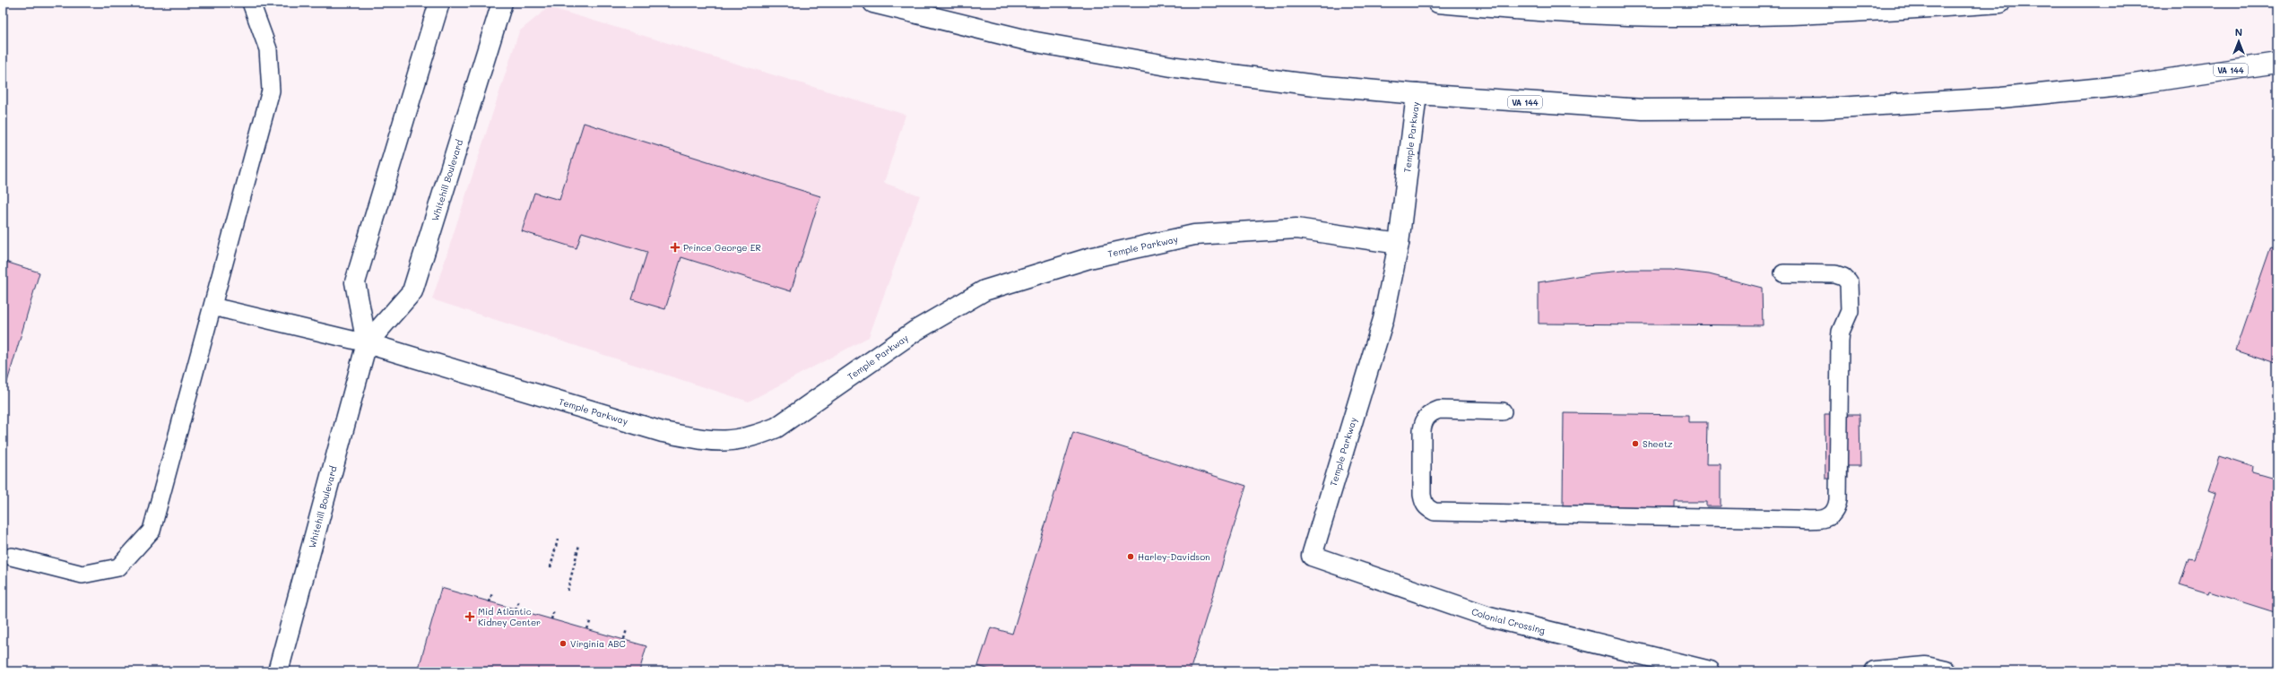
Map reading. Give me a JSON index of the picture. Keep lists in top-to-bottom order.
{
  "streets": {
    "street": [
      "VA 144",
      "Temple Parkway",
      "Whitehill Boulevard",
      "Colonial Crossing"
    ]
  },
  "crossings": [
    ["VA 144", "Temple Parkway"],
    ["Temple Parkway", "Whitehill Boulevard"],
    ["Temple Parkway", "Colonial Crossing"]
  ],
  "places": {
    "health": ["Prince George ER", "Mid Atlantic Kidney Center"],
    "other": ["Sheetz", "Harley-Davidson", "Virginia ABC"]
  },
  "north": "top"
}
